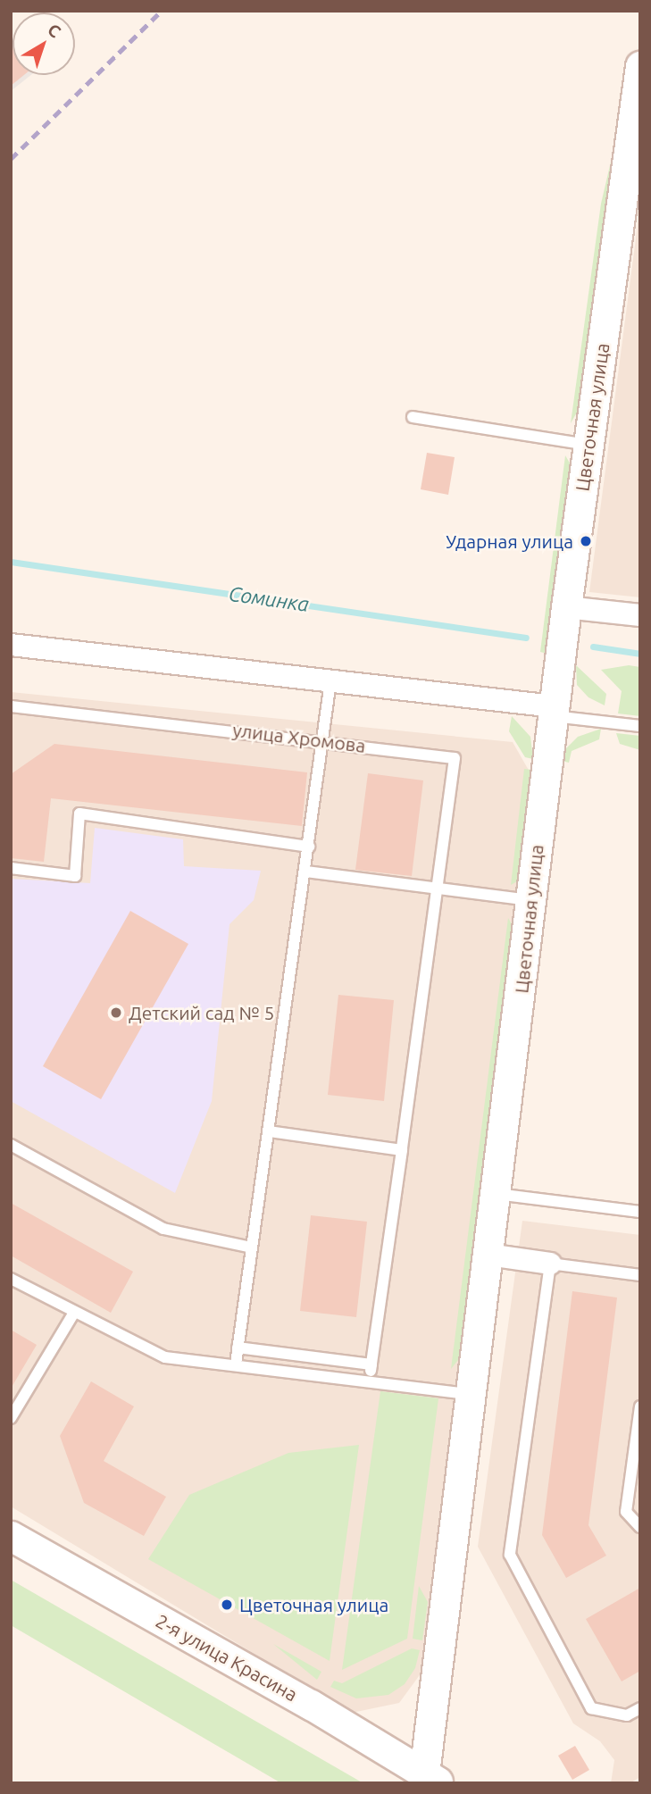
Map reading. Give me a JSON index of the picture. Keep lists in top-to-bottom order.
{
  "streets": {
    "street": ["Цветочная улица", "2-я улица Красина"],
    "lane": ["улица Хромова"]
  },
  "crossings": [
    ["Цветочная улица", "2-я улица Красина"]
  ],
  "water": ["Соминка"],
  "places": ["Ударная улица", "Детский сад № 5", "Цветочная улица"],
  "north": "top right"
}
